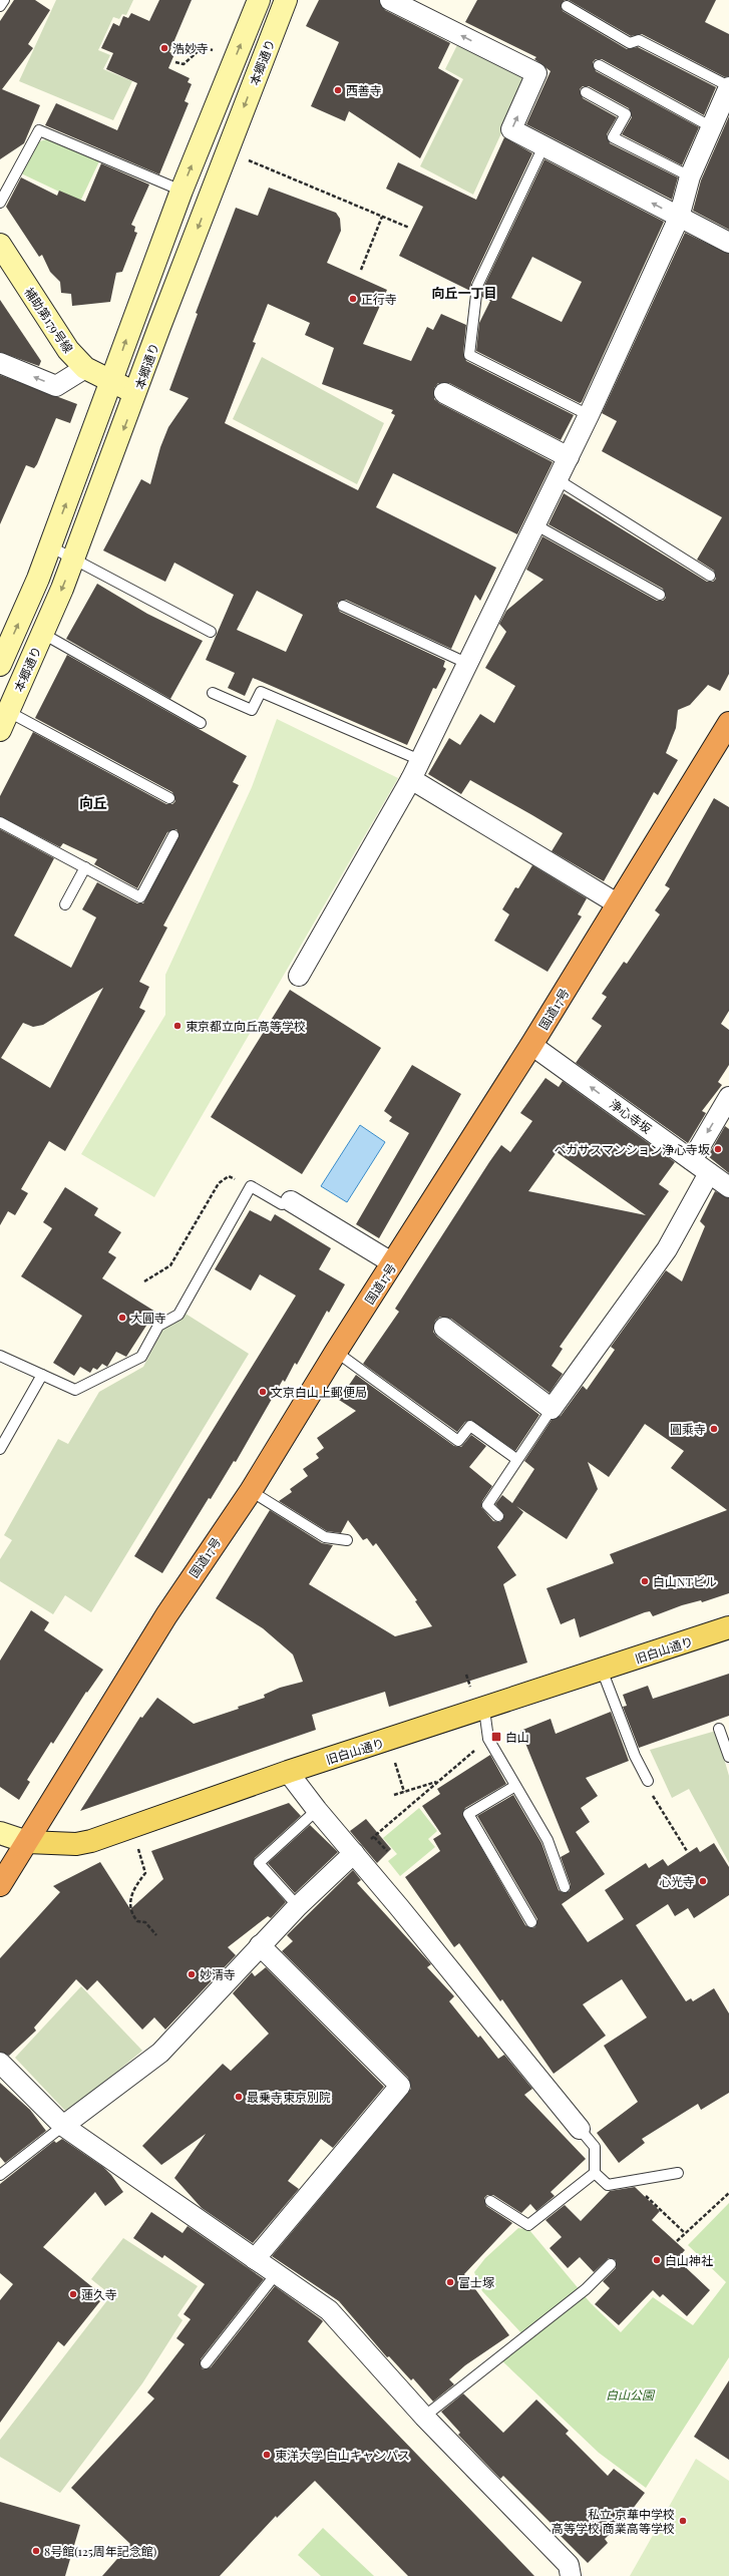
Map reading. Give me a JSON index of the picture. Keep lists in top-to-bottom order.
{
  "streets": {
    "highway": ["国道17号"],
    "main road": ["本郷通り", "補助第179号線", "旧白山通り"],
    "street": ["浄心寺坂"]
  },
  "crossings": [
    ["本郷通り", "補助第179号線"],
    ["国道17号", "浄心寺坂"],
    ["国道17号", "旧白山通り"]
  ],
  "one_way": ["浄心寺坂"],
  "districts": ["向丘一丁目", "向丘"],
  "parks": ["白山公園"],
  "places": {
    "other": [
      "浩妙寺",
      "西善寺",
      "正行寺",
      "東京都立向丘高等学校",
      "ペガサスマンション浄心寺坂",
      "大圓寺",
      "文京白山上郵便局",
      "圓乘寺",
      "白山NTビル",
      "心光寺",
      "妙清寺",
      "最乗寺東京別院",
      "白山神社",
      "富士塚",
      "蓮久寺",
      "東洋大学 白山キャンパス",
      "私立 京華中学校 高等学校 商業高等学校",
      "8号館(125周年記念館)"
    ],
    "transit": ["白山"]
  }
}
